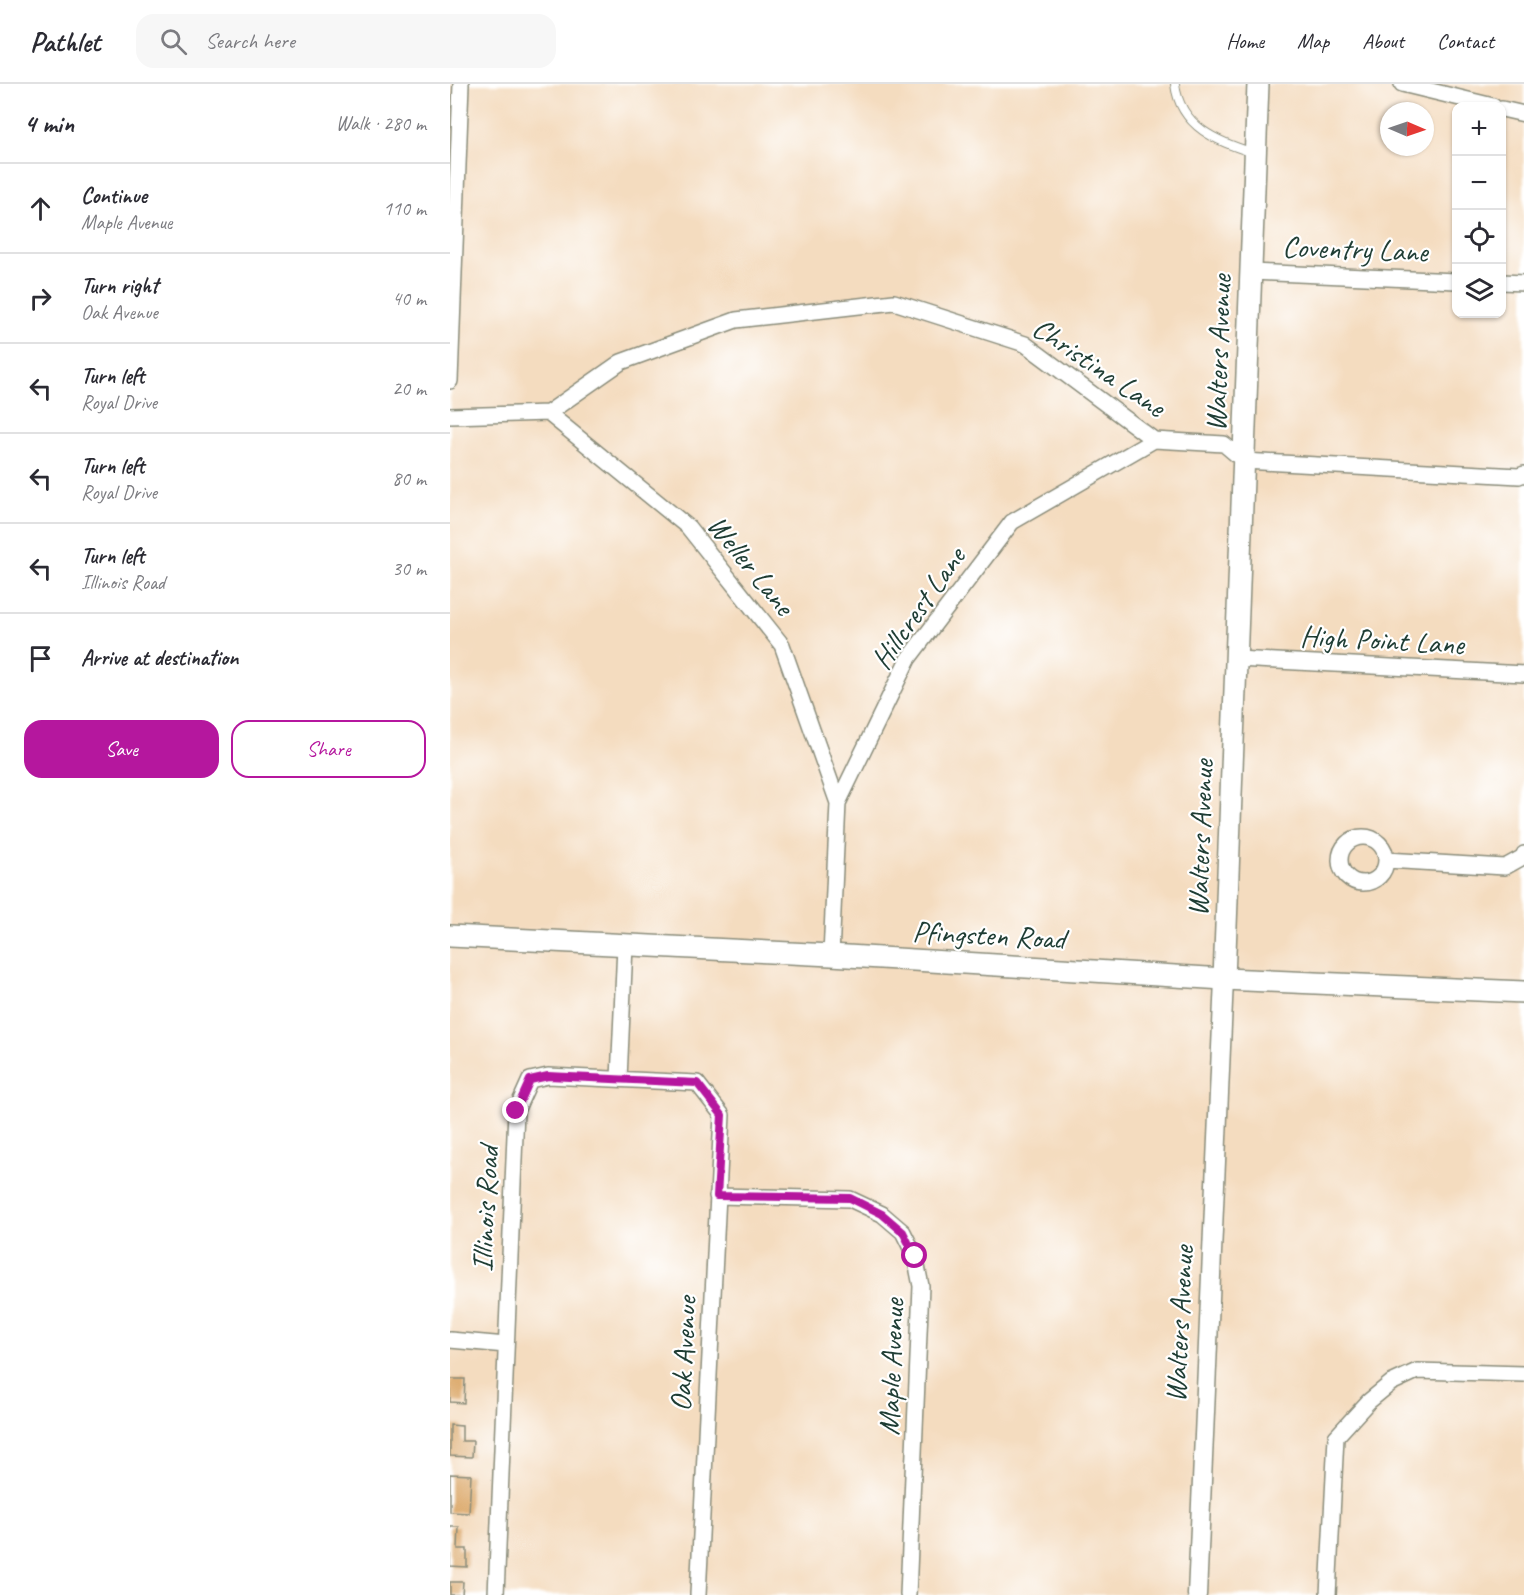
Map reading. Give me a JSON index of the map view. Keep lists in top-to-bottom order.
{
  "streets": {
    "main road": ["Walters Avenue", "Pfingsten Road"],
    "street": [
      "Coventry Lane",
      "Christina Lane",
      "Weller Lane",
      "Hillcrest Lane",
      "High Point Lane",
      "Illinois Road",
      "Oak Avenue",
      "Maple Avenue"
    ]
  },
  "crossings": [
    ["Coventry Lane", "Walters Avenue"],
    ["Walters Avenue", "Christina Lane"],
    ["Walters Avenue", "High Point Lane"],
    ["Walters Avenue", "Pfingsten Road"],
    ["Christina Lane", "Weller Lane"],
    ["Christina Lane", "Hillcrest Lane"],
    ["Weller Lane", "Hillcrest Lane"],
    ["Hillcrest Lane", "Pfingsten Road"],
    ["Illinois Road", "Oak Avenue"],
    ["Oak Avenue", "Maple Avenue"]
  ],
  "north": "right",
  "page": {
    "header": "Pathlet",
    "search": "Search here",
    "nav": [
      "Home",
      "Map",
      "About",
      "Contact"
    ],
    "heading": ["4 min", "Walk · 280 m"],
    "map_buttons": ["+", "−"],
    "list": [
      ["Continue", "Maple Avenue", "110 m"],
      ["Turn right", "Oak Avenue", "40 m"],
      ["Turn left", "Royal Drive", "20 m"],
      ["Turn left", "Royal Drive", "80 m"],
      ["Turn left", "Illinois Road", "30 m"],
      "Arrive at destination"
    ],
    "buttons": ["Save", "Share"]
  }
}
